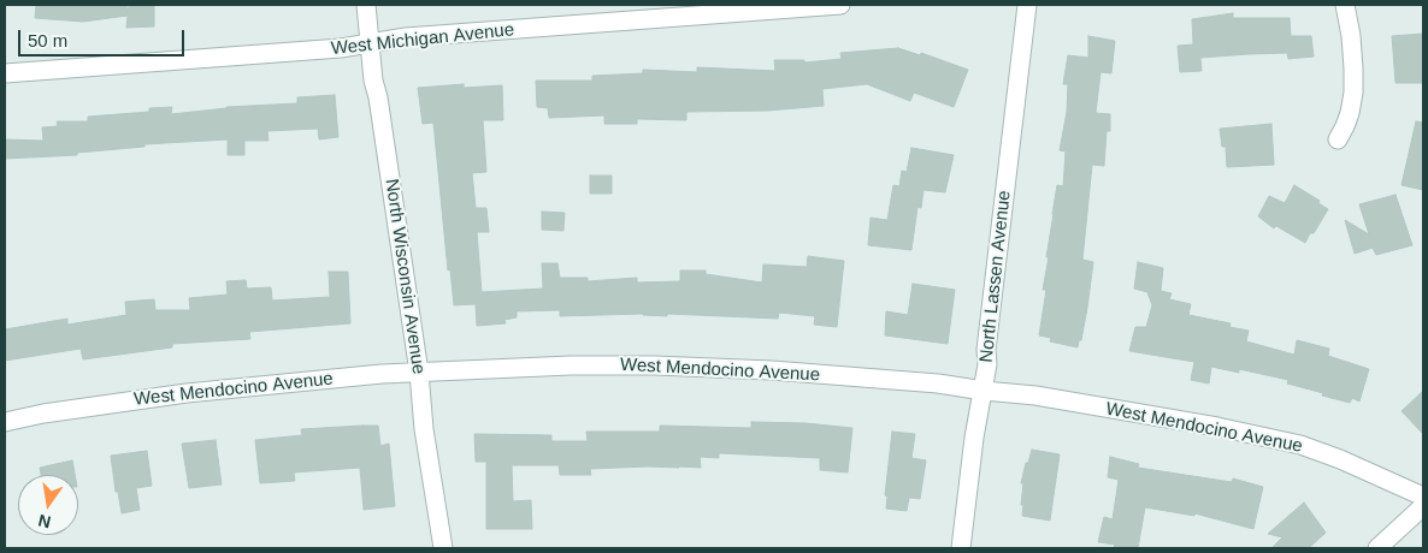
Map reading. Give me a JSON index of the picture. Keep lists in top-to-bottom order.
{
  "streets": {
    "street": [
      "West Michigan Avenue",
      "North Wisconsin Avenue",
      "North Lassen Avenue",
      "West Mendocino Avenue"
    ]
  },
  "crossings": [
    ["West Michigan Avenue", "North Wisconsin Avenue"],
    ["North Wisconsin Avenue", "West Mendocino Avenue"],
    ["North Lassen Avenue", "West Mendocino Avenue"]
  ],
  "scale_bar": "50 m",
  "north": "bottom"
}
